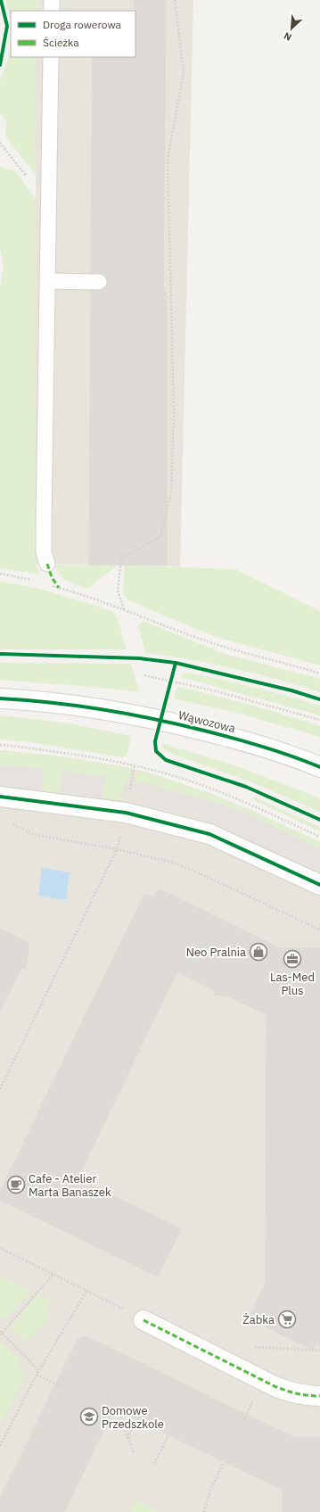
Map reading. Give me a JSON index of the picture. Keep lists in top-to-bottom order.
{
  "streets": {
    "street": ["Wąwozowa"]
  },
  "places": {
    "shop": ["Neo Pralnia"],
    "office": ["Las-Med Plus"],
    "cafe": ["Cafe - Atelier Marta Banaszek"],
    "supermarket": ["Żabka"],
    "school or university": ["Domowe Przedszkole"]
  },
  "legend": ["Droga rowerowa", "Ścieżka"],
  "north": "bottom left"
}
